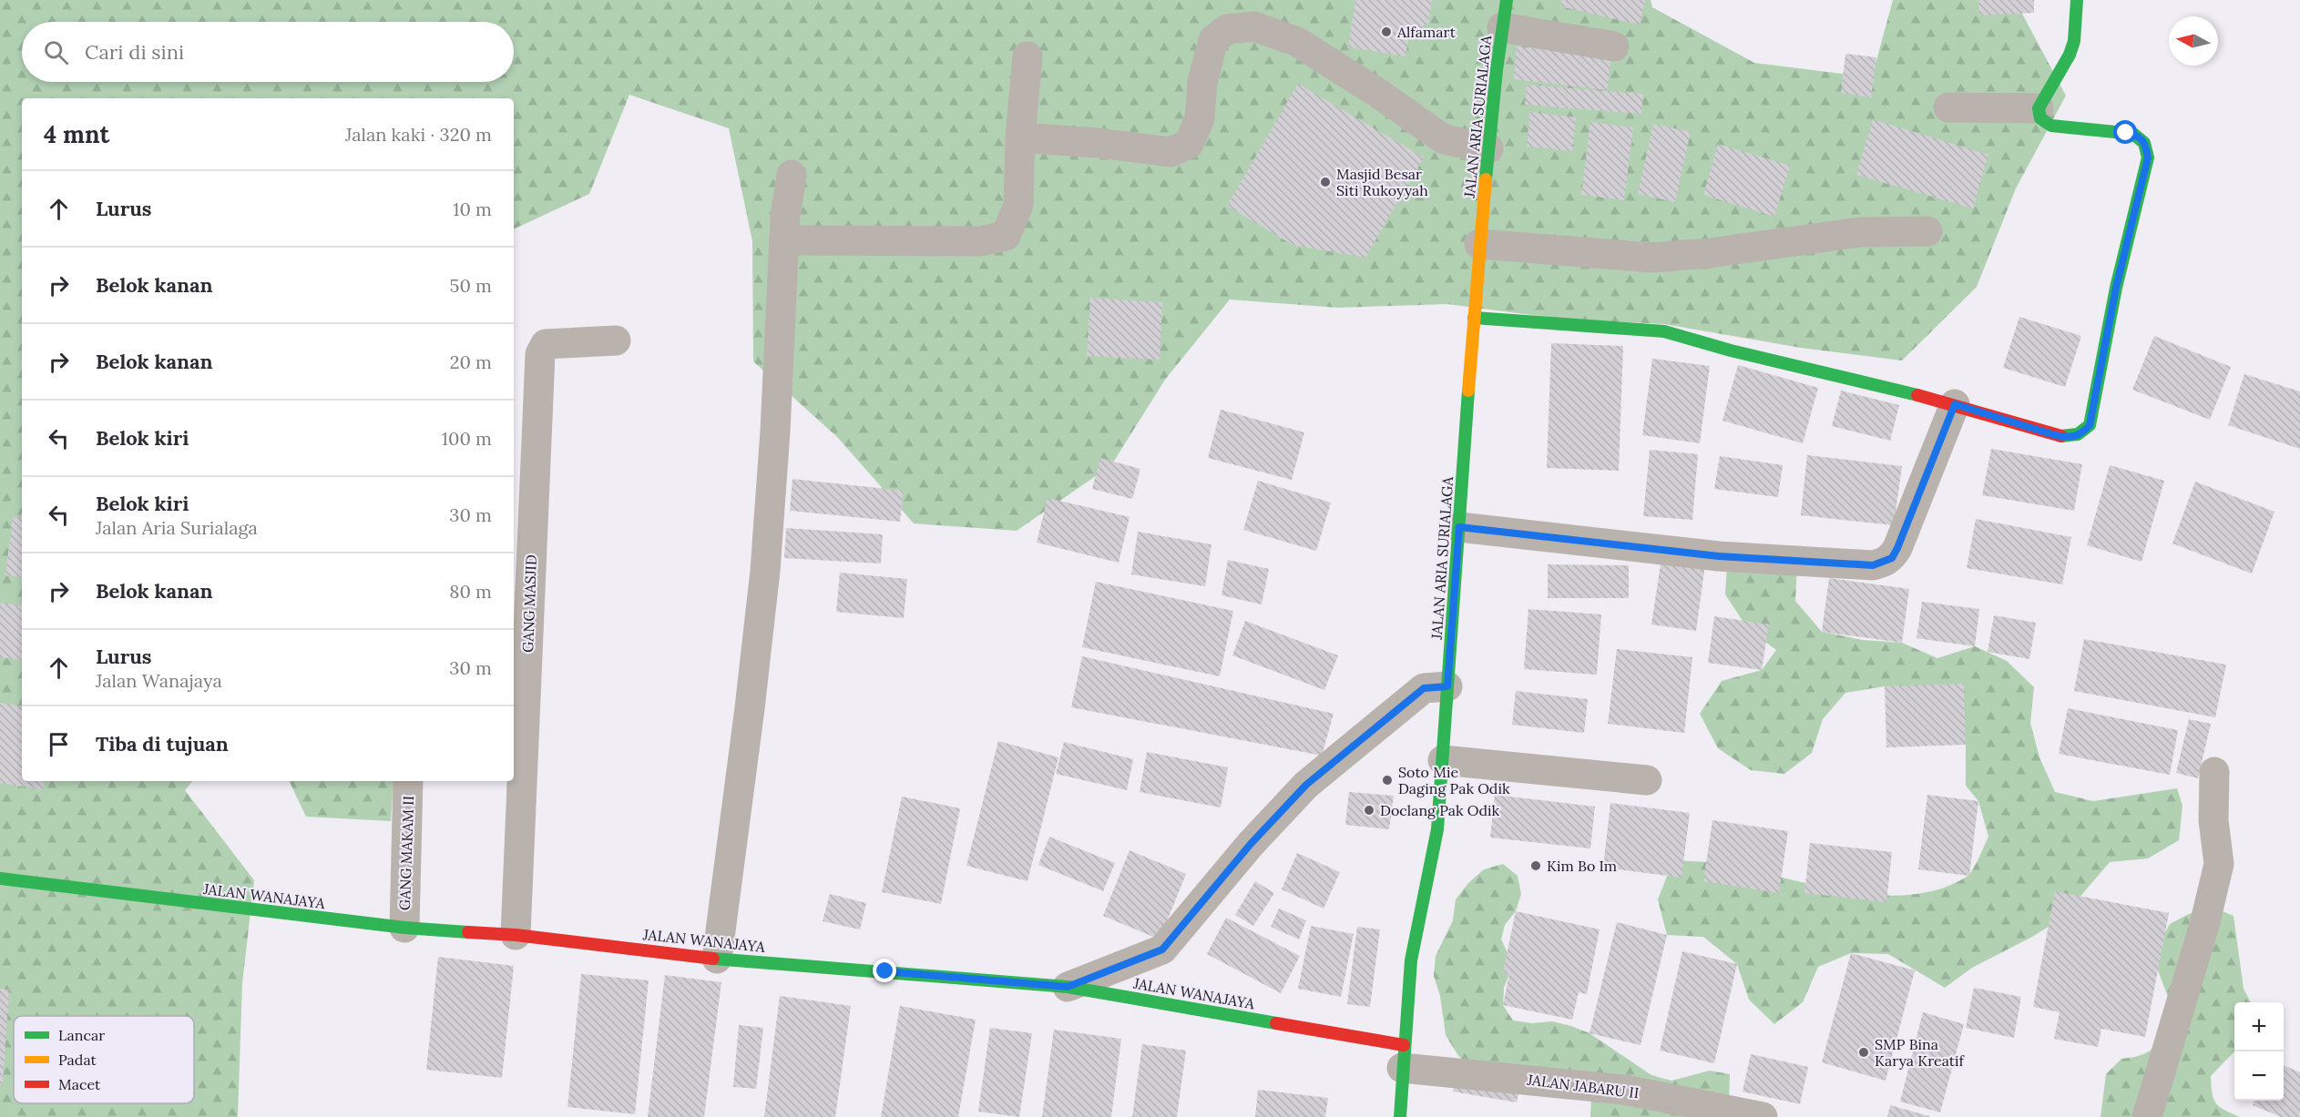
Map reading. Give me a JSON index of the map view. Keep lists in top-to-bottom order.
{
  "streets": {
    "street": [
      "JALAN ARIA SURIALAGA",
      "GANG MASJID",
      "GANG MAKAM II",
      "JALAN WANAJAYA",
      "JALAN JABARU II"
    ]
  },
  "crossings": [
    ["JALAN ARIA SURIALAGA", "JALAN WANAJAYA"],
    ["JALAN ARIA SURIALAGA", "JALAN JABARU II"],
    ["GANG MASJID", "JALAN WANAJAYA"],
    ["GANG MAKAM II", "JALAN WANAJAYA"],
    ["JALAN WANAJAYA", "JALAN JABARU II"]
  ],
  "places": [
    "Alfamart",
    "Masjid Besar Siti Rukoyyah",
    "Soto Mie Daging Pak Odik",
    "Doclang Pak Odik",
    "Kim Bo Im",
    "SMP Bina Karya Kreatif"
  ],
  "legend": ["Lancar", "Padat", "Macet"],
  "north": "left",
  "page": {
    "search": "Cari di sini",
    "heading": ["4 mnt", "Jalan kaki · 320 m"],
    "list": [
      ["Lurus", "10 m"],
      ["Belok kanan", "50 m"],
      ["Belok kanan", "20 m"],
      ["Belok kiri", "100 m"],
      ["Belok kiri", "Jalan Aria Surialaga", "30 m"],
      ["Belok kanan", "80 m"],
      ["Lurus", "Jalan Wanajaya", "30 m"],
      "Tiba di tujuan"
    ],
    "map_buttons": ["+", "−"]
  }
}
